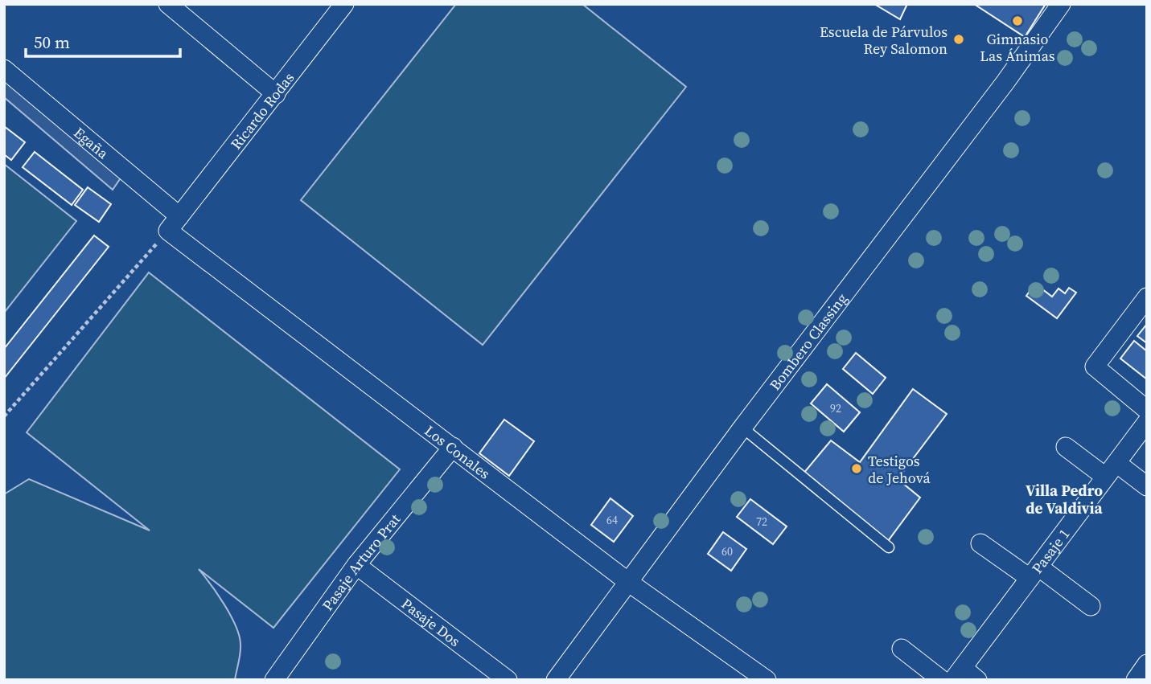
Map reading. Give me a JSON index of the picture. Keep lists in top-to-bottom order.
{
  "streets": {
    "street": [
      "Ricardo Rodas",
      "Egaña",
      "Bombero Classing",
      "Los Conales",
      "Pasaje 1",
      "Pasaje Arturo Prat",
      "Pasaje Dos"
    ]
  },
  "crossings": [
    ["Ricardo Rodas", "Egaña"],
    ["Bombero Classing", "Los Conales"],
    ["Los Conales", "Pasaje Arturo Prat"],
    ["Pasaje Arturo Prat", "Pasaje Dos"]
  ],
  "districts": ["Villa Pedro de Valdivia"],
  "places": ["Gimnasio Las Ánimas", "Escuela de Párvulos Rey Salomon", "Testigos de Jehová"],
  "house_numbers": [
    "92",
    "64",
    "72",
    "60"
  ],
  "scale_bar": "50 m"
}
